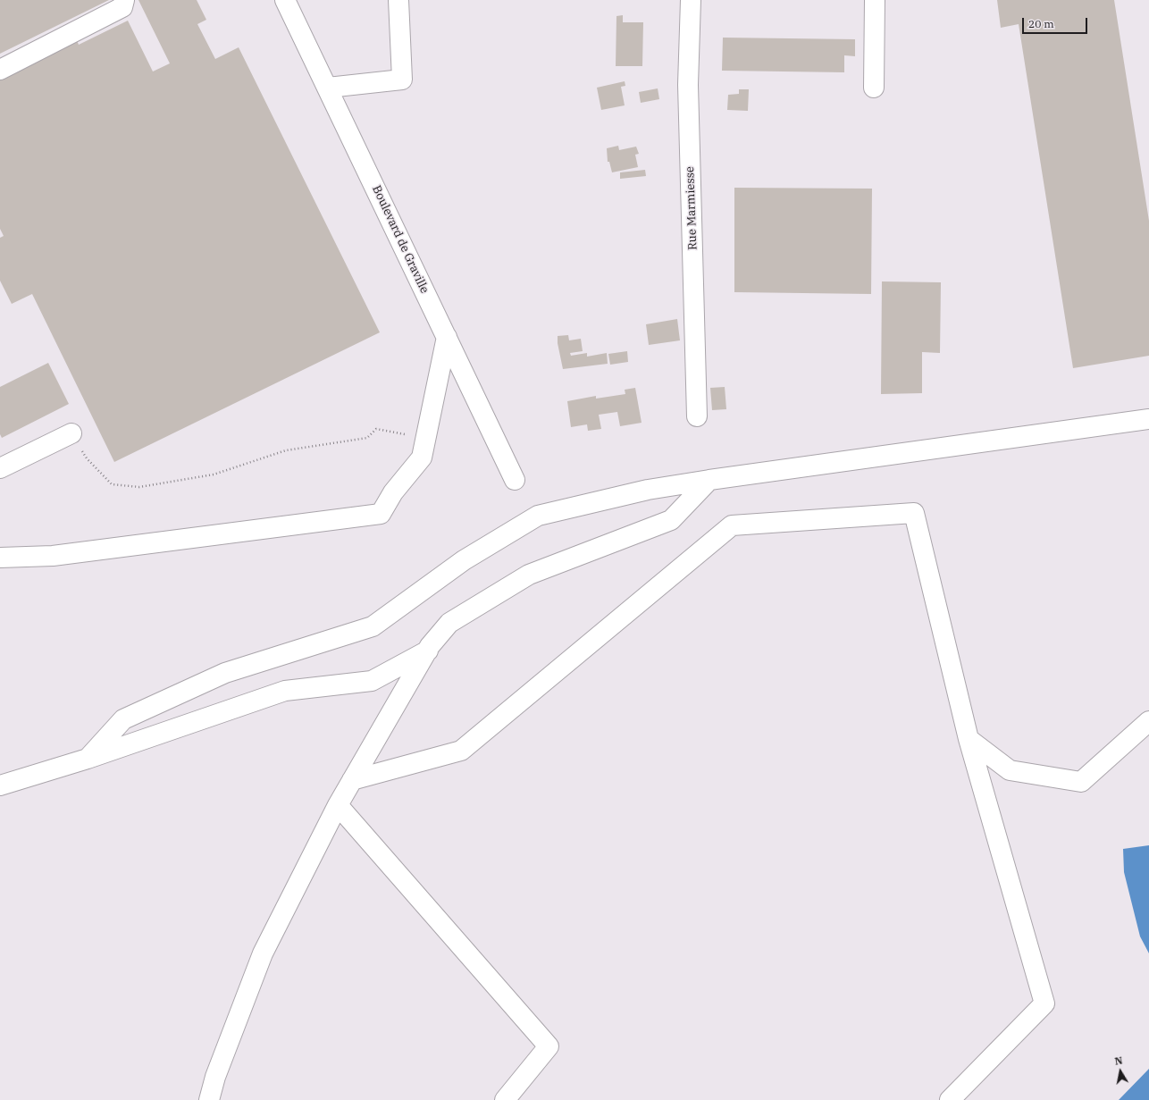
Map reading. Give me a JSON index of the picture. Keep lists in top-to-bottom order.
{
  "streets": {
    "street": ["Rue Marmiesse", "Boulevard de Graville"]
  },
  "scale_bar": "20 m",
  "north": "top"
}
